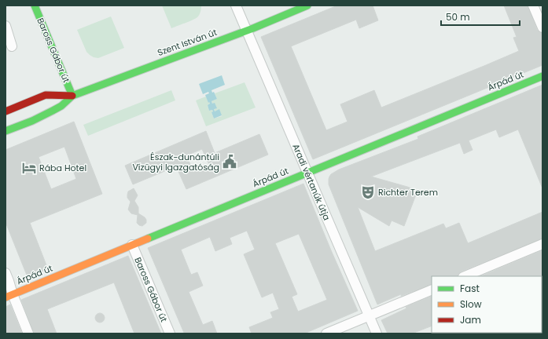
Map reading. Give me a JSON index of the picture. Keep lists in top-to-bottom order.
{
  "streets": {
    "street": [
      "Szent István út",
      "Baross Gábor út",
      "Árpád út",
      "Aradi vértanúk útja"
    ]
  },
  "crossings": [
    ["Szent István út", "Baross Gábor út"],
    ["Szent István út", "Aradi vértanúk útja"],
    ["Baross Gábor út", "Árpád út"],
    ["Árpád út", "Aradi vértanúk útja"]
  ],
  "places": {
    "public building": ["Észak-dunántúli Vízügyi Igazgatóság"],
    "hotel": ["Rába Hotel"],
    "theatre": ["Richter Terem"]
  },
  "legend": ["Fast", "Slow", "Jam"],
  "scale_bar": "50 m"
}
